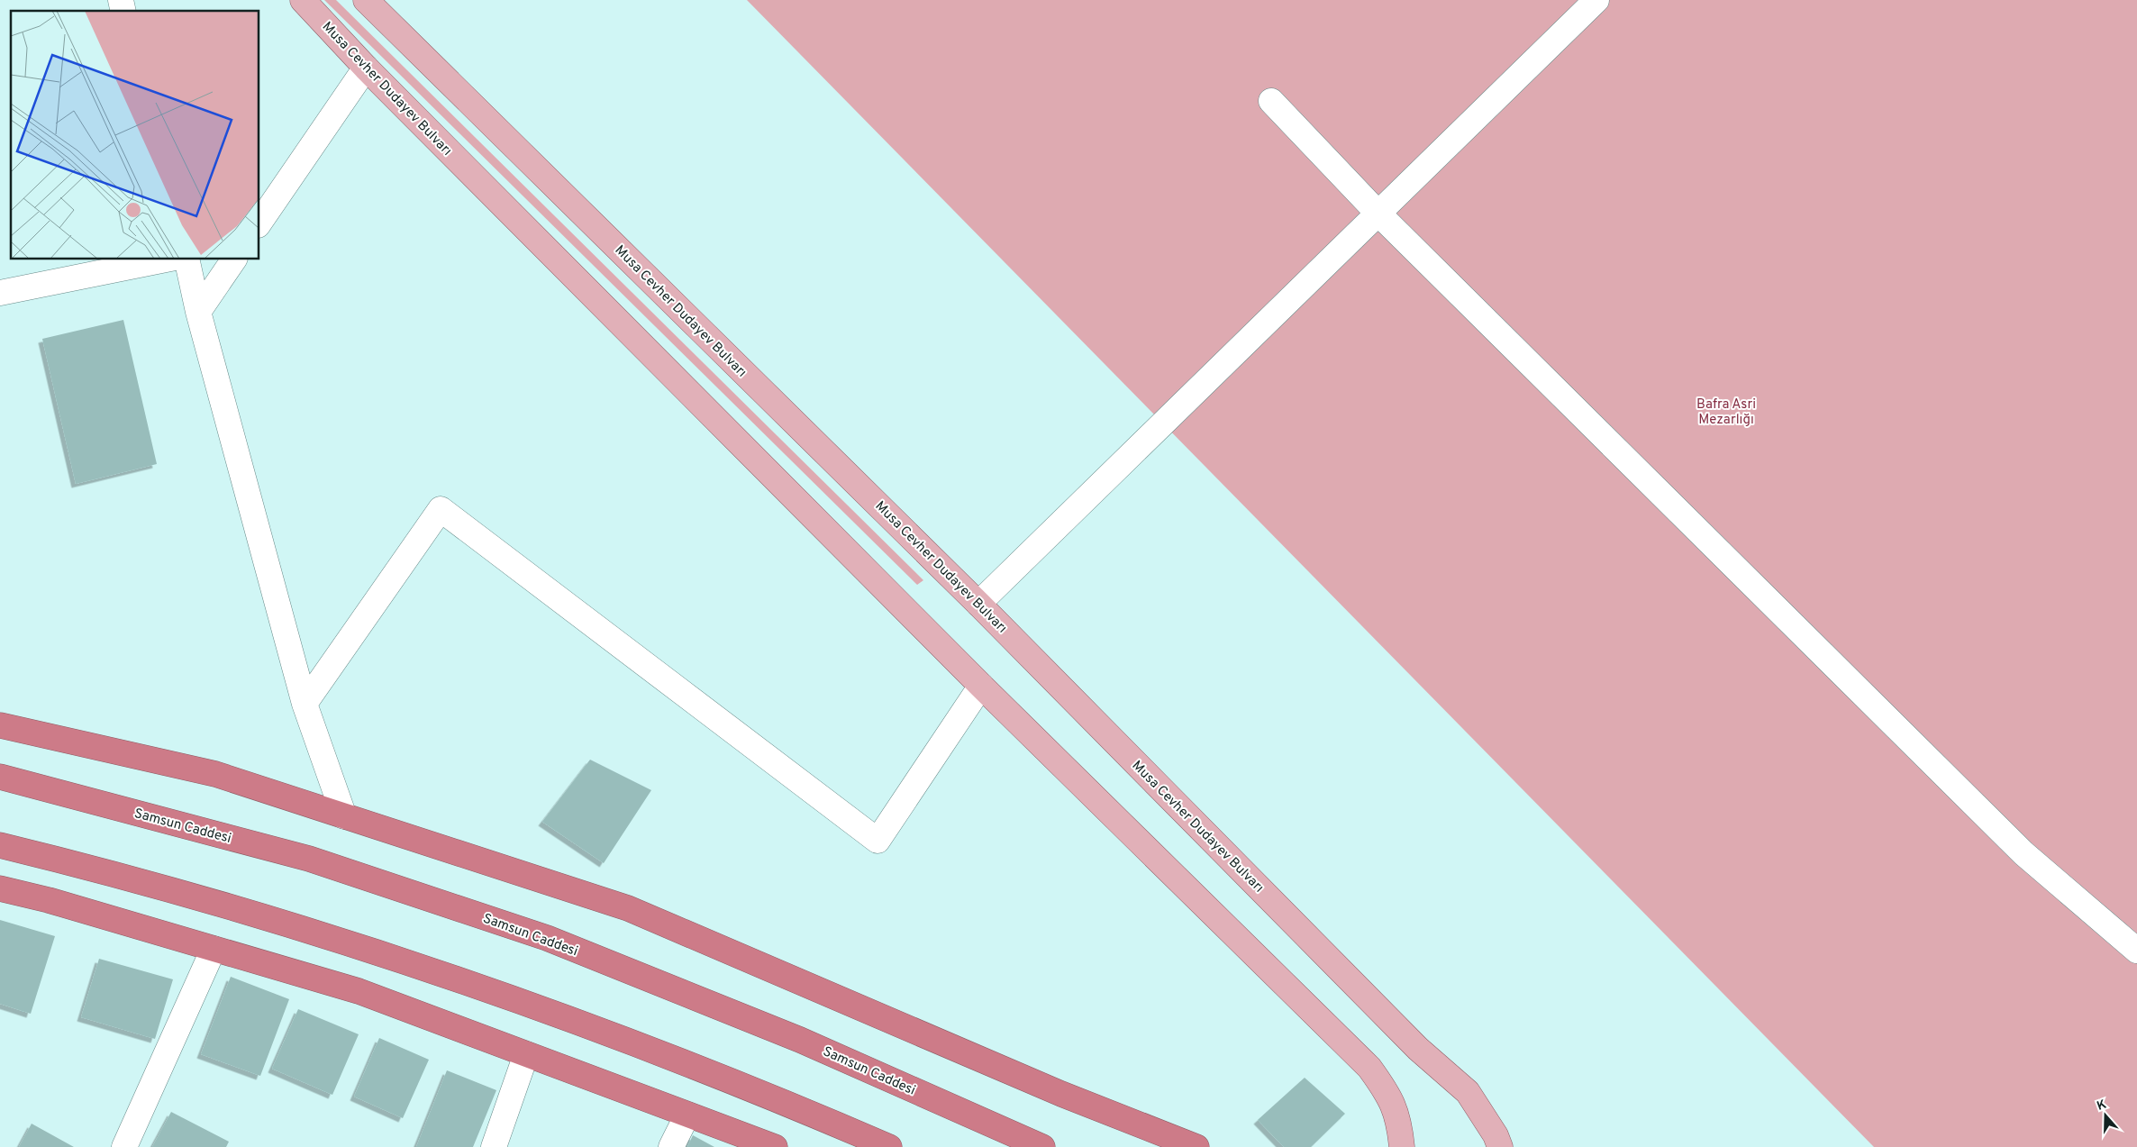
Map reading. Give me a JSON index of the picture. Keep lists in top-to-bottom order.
{
  "streets": {
    "highway": ["Samsun Caddesi"],
    "main road": ["Musa Cevher Dudayev Bulvarı"]
  },
  "parks": ["Bafra Asri Mezarlığı"],
  "north": "top"
}
